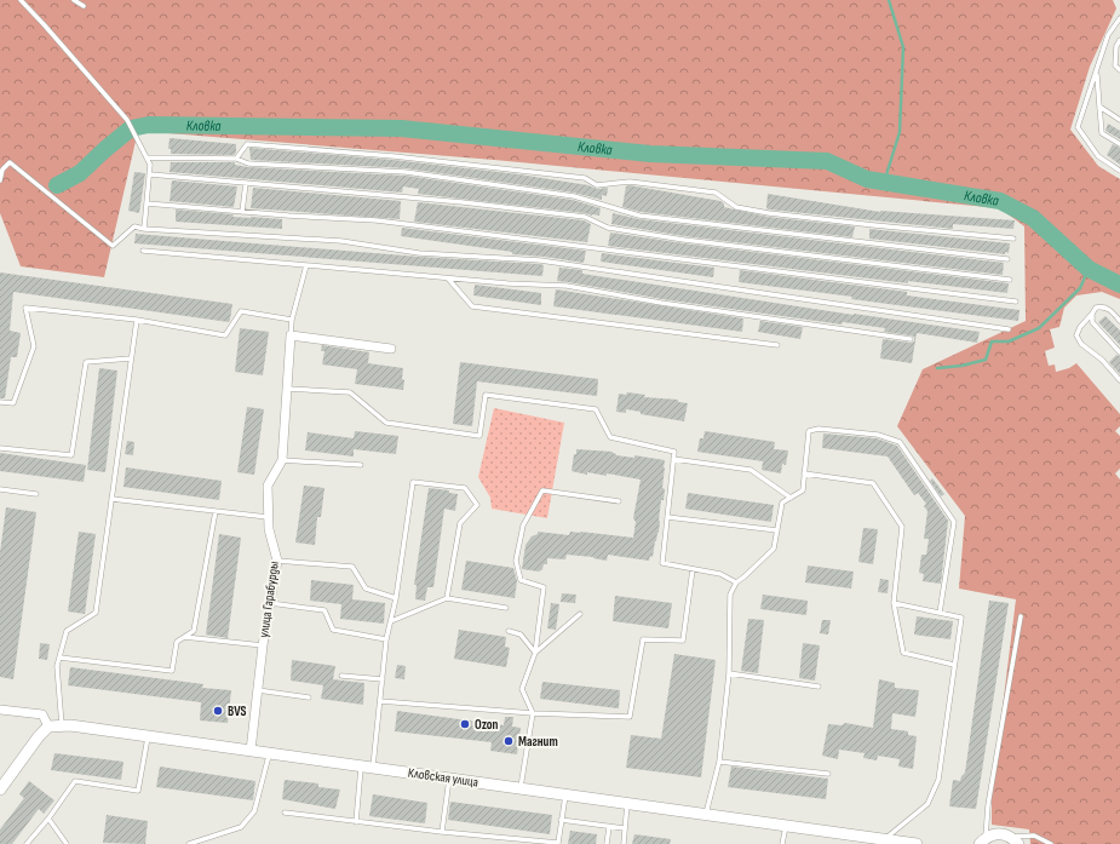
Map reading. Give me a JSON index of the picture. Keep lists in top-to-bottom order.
{
  "streets": {
    "street": ["улица Гарабурды", "Кловская улица"]
  },
  "crossings": [
    ["улица Гарабурды", "Кловская улица"]
  ],
  "water": ["Кловка"],
  "places": ["BVS", "Ozon", "Магнит"]
}
